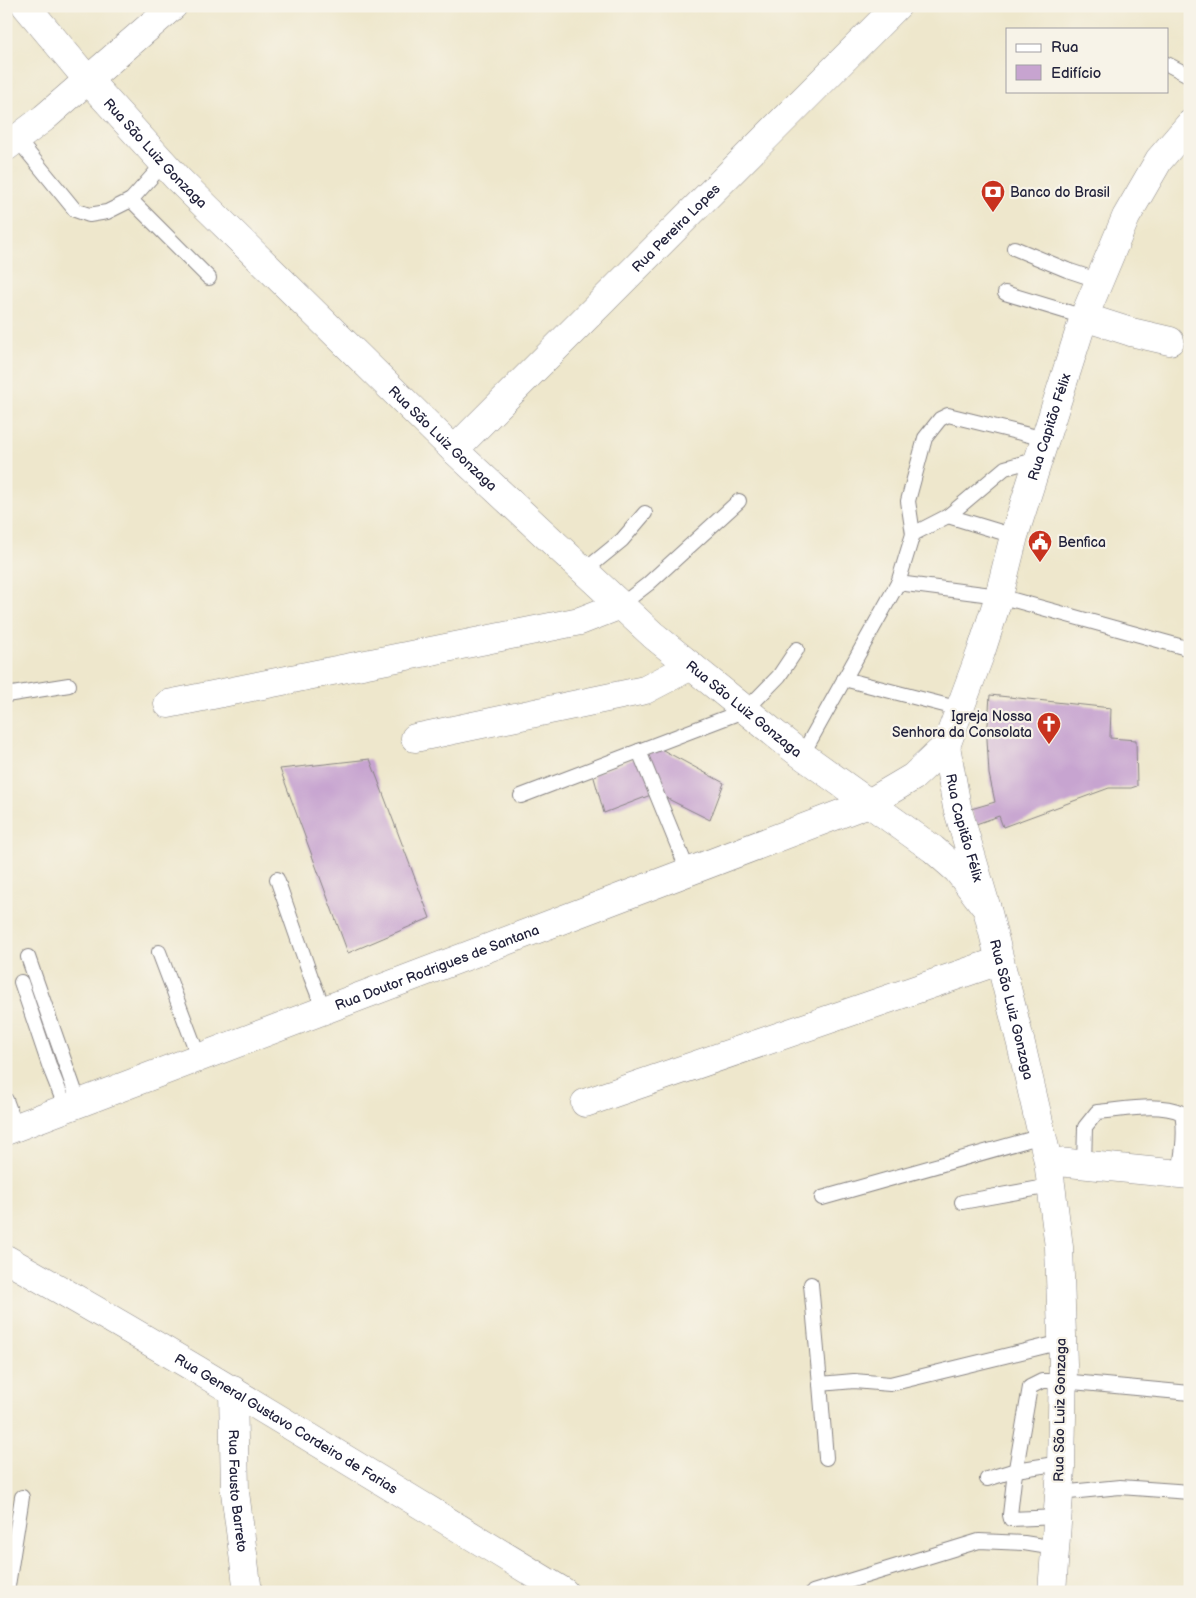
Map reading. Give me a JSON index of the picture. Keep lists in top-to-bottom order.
{
  "streets": {
    "street": [
      "Rua São Luiz Gonzaga",
      "Rua Pereira Lopes",
      "Rua Capitão Félix",
      "Rua Doutor Rodrigues de Santana",
      "Rua General Gustavo Cordeiro de Farias",
      "Rua Fausto Barreto"
    ]
  },
  "crossings": [
    ["Rua São Luiz Gonzaga", "Rua Pereira Lopes"],
    ["Rua São Luiz Gonzaga", "Rua Capitão Félix"],
    ["Rua São Luiz Gonzaga", "Rua Doutor Rodrigues de Santana"],
    ["Rua Capitão Félix", "Rua Doutor Rodrigues de Santana"],
    ["Rua General Gustavo Cordeiro de Farias", "Rua Fausto Barreto"]
  ],
  "places": {
    "bank": ["Banco do Brasil"],
    "public building": ["Benfica"],
    "church": ["Igreja Nossa Senhora da Consolata"]
  },
  "legend": ["Rua", "Edifício"]
}
